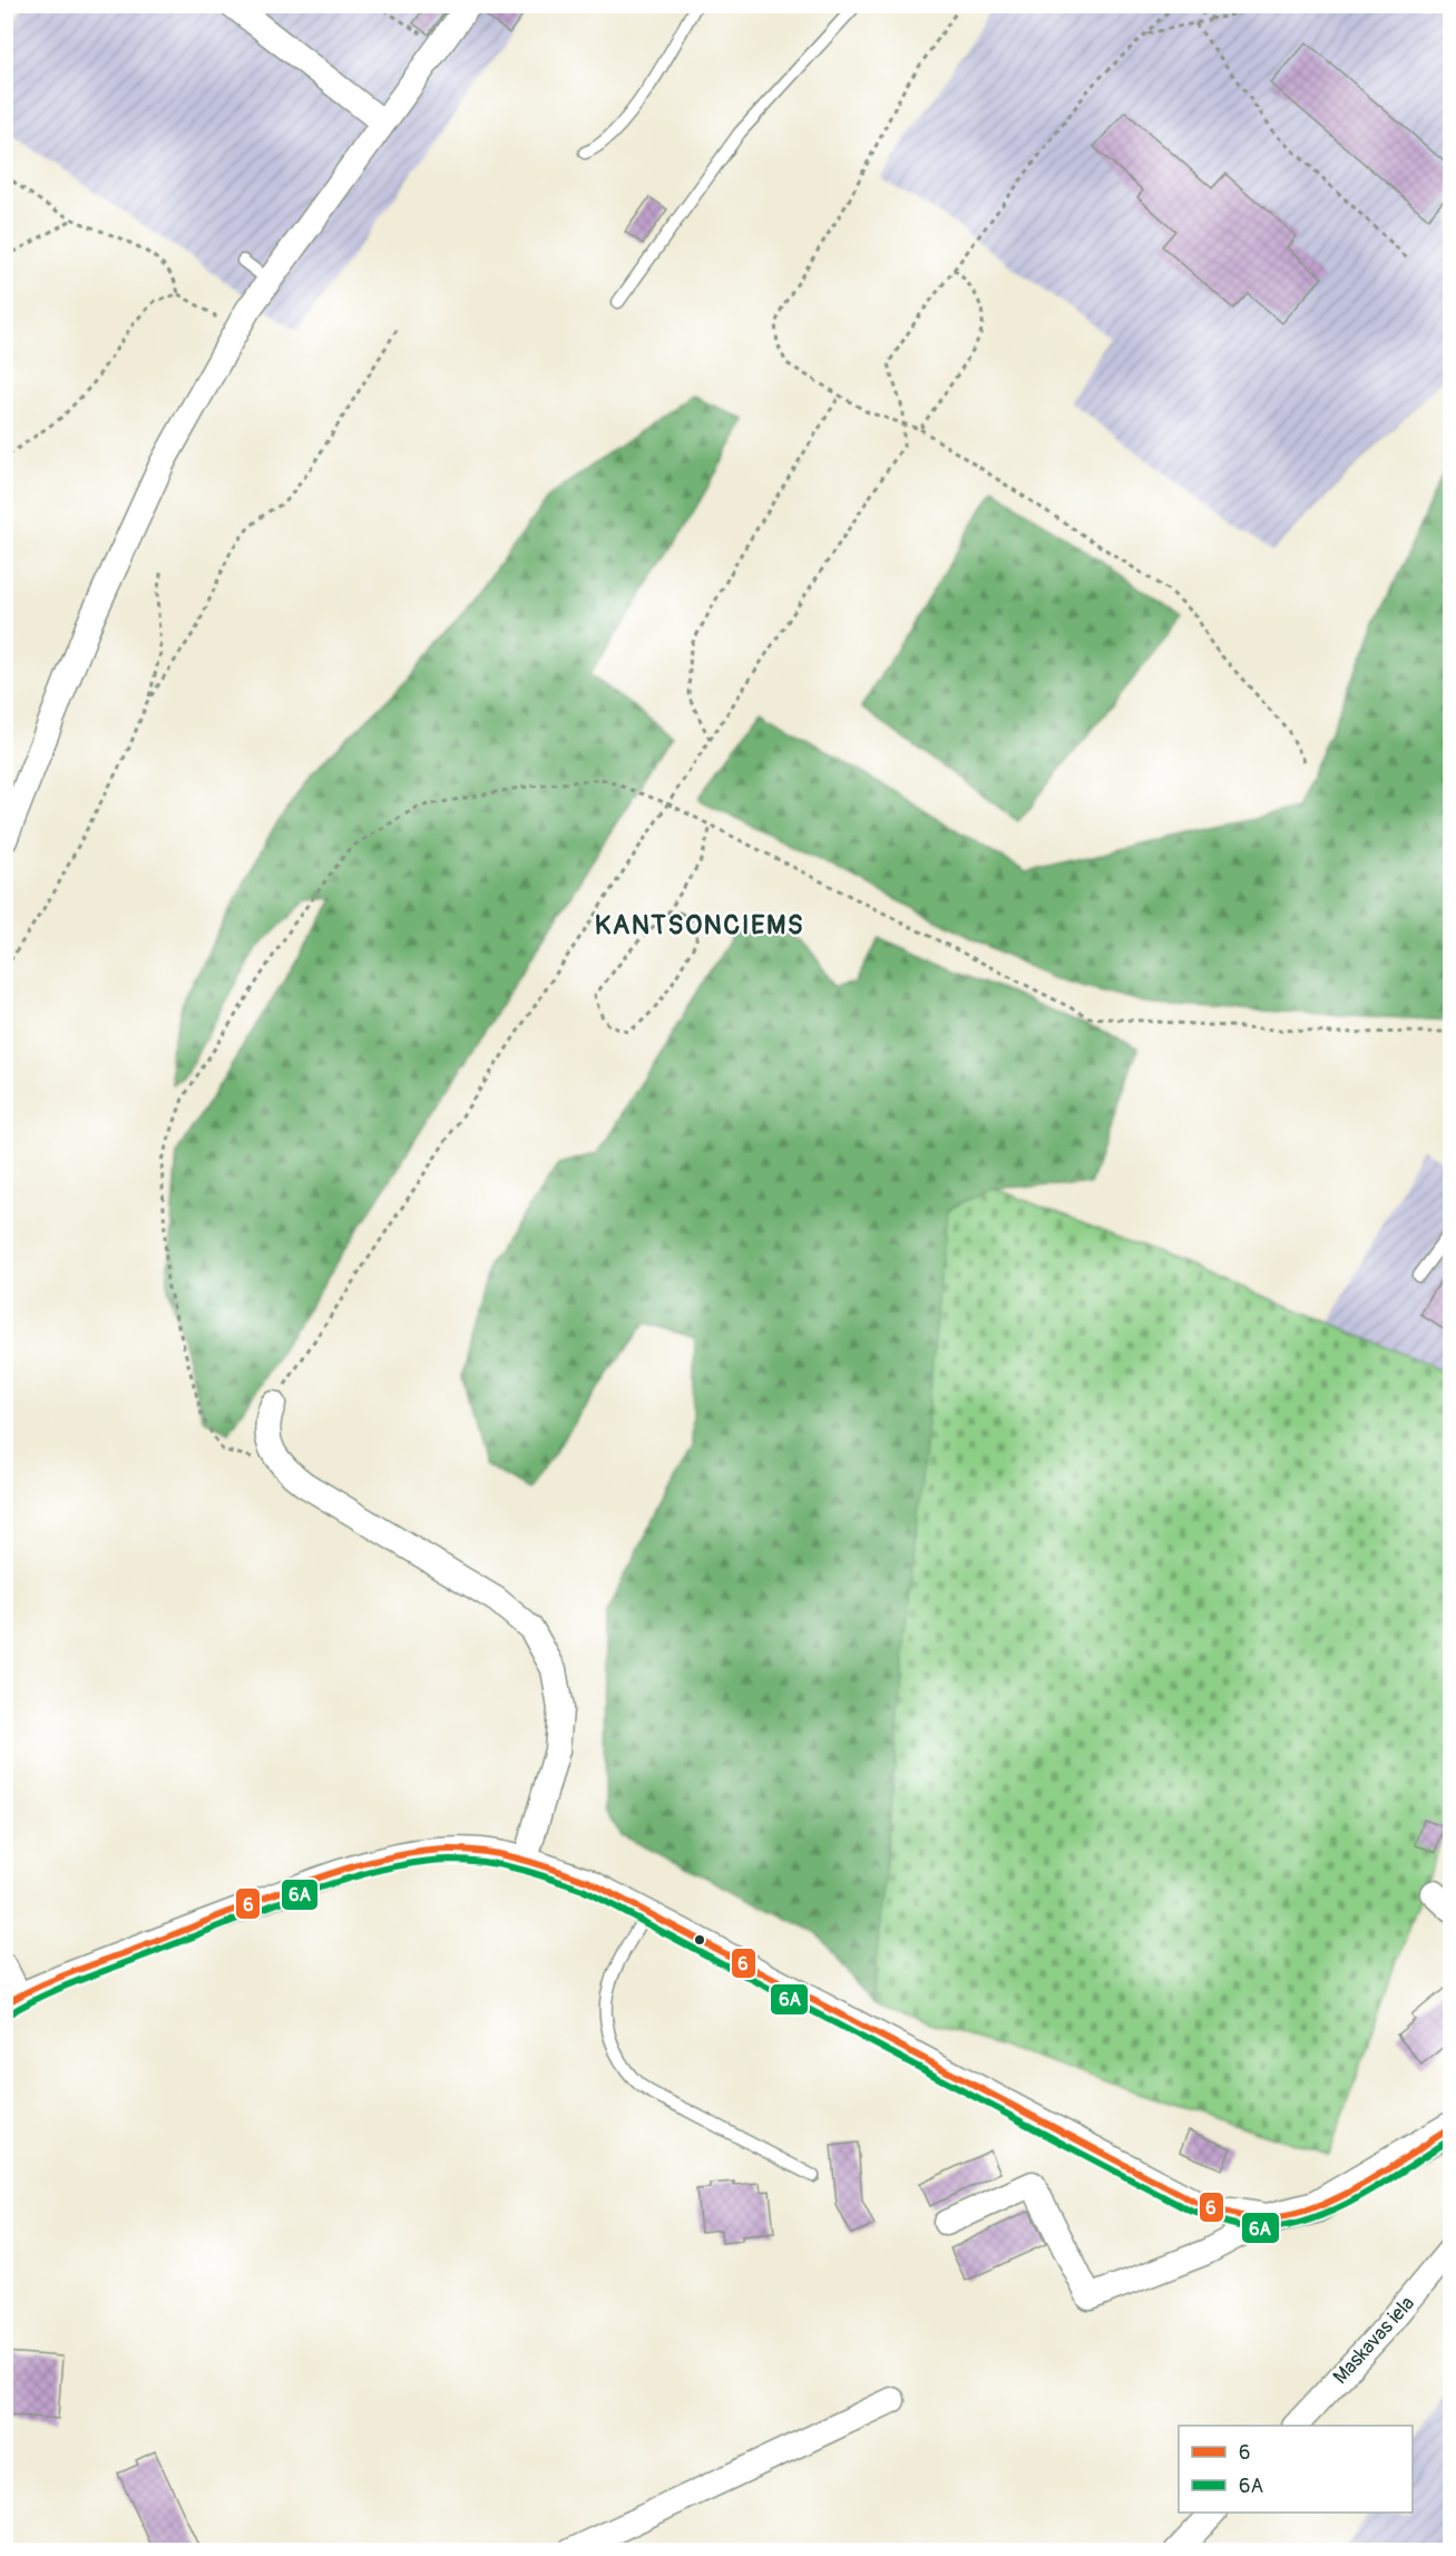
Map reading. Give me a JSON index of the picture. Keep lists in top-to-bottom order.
{
  "streets": {
    "street": ["Maskavas iela"]
  },
  "districts": ["KANTSONCIEMS"],
  "lines": ["transit line 6", "transit line 6A"],
  "legend": ["6", "6A"]
}
